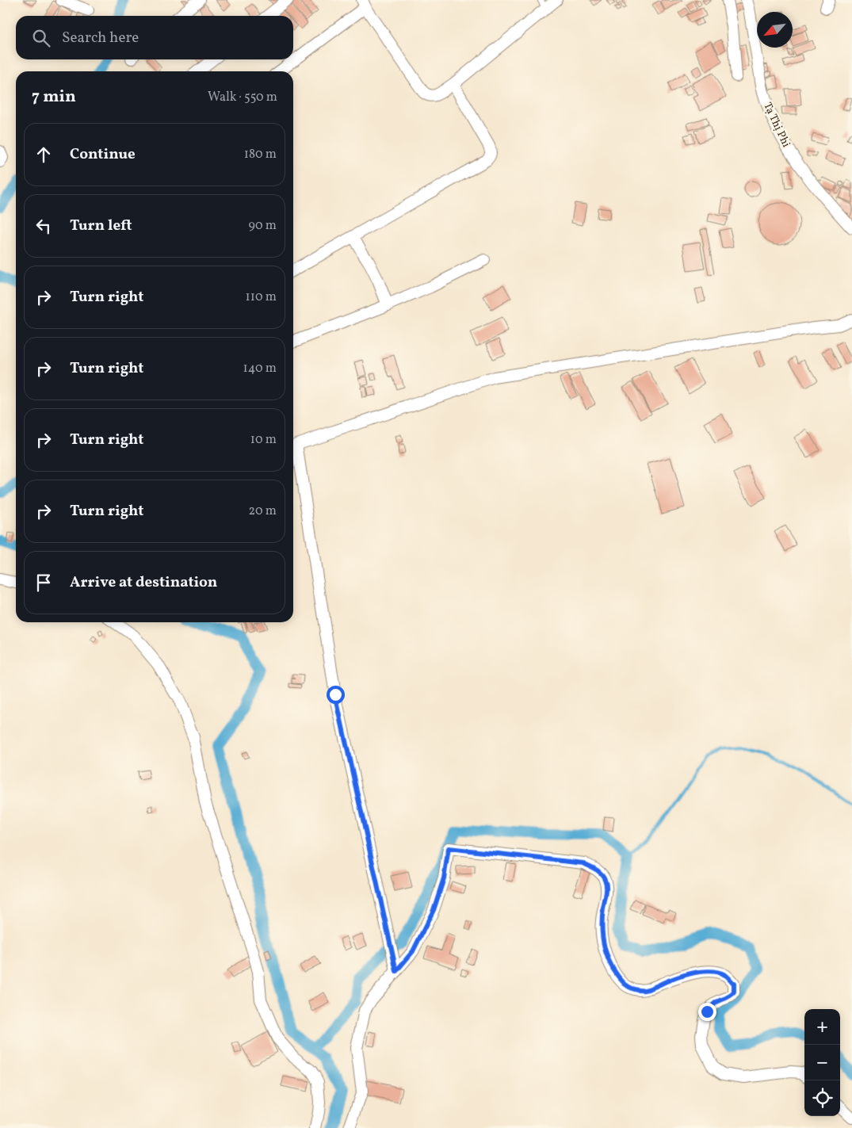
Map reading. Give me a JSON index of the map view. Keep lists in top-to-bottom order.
{
  "streets": {
    "street": ["Tạ Thị Phi"]
  },
  "north": "bottom left",
  "page": {
    "search": "Search here",
    "heading": ["7 min", "Walk · 550 m"],
    "list": [
      ["Continue", "180 m"],
      ["Turn left", "90 m"],
      ["Turn right", "110 m"],
      ["Turn right", "140 m"],
      ["Turn right", "10 m"],
      ["Turn right", "20 m"],
      "Arrive at destination"
    ],
    "map_buttons": ["+", "−"]
  }
}
